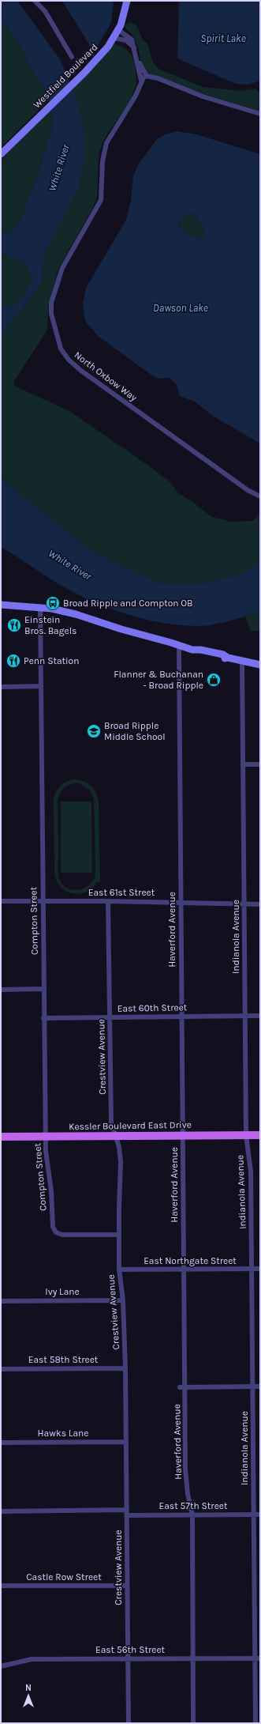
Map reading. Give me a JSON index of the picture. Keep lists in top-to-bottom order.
{
  "streets": {
    "main road": ["Kessler Boulevard East Drive"],
    "street": [
      "Westfield Boulevard",
      "North Oxbow Way",
      "East 61st Street",
      "Compton Street",
      "Haverford Avenue",
      "Indianola Avenue",
      "East 60th Street",
      "Crestview Avenue",
      "East Northgate Street",
      "Ivy Lane",
      "East 58th Street",
      "Hawks Lane",
      "East 57th Street",
      "Castle Row Street",
      "East 56th Street"
    ]
  },
  "crossings": [
    ["East 61st Street", "Compton Street"],
    ["East 61st Street", "Haverford Avenue"],
    ["East 61st Street", "Indianola Avenue"],
    ["East 61st Street", "Crestview Avenue"],
    ["Compton Street", "East 60th Street"],
    ["Compton Street", "Crestview Avenue"],
    ["Compton Street", "Kessler Boulevard East Drive"],
    ["Haverford Avenue", "East 60th Street"],
    ["Haverford Avenue", "Kessler Boulevard East Drive"],
    ["Haverford Avenue", "East Northgate Street"],
    ["Haverford Avenue", "East 57th Street"],
    ["Haverford Avenue", "East 56th Street"],
    ["Indianola Avenue", "East 60th Street"],
    ["Indianola Avenue", "Kessler Boulevard East Drive"],
    ["Indianola Avenue", "East Northgate Street"],
    ["Indianola Avenue", "East 57th Street"],
    ["Indianola Avenue", "East 56th Street"],
    ["East 60th Street", "Crestview Avenue"],
    ["Crestview Avenue", "Kessler Boulevard East Drive"],
    ["Crestview Avenue", "East Northgate Street"],
    ["Crestview Avenue", "Ivy Lane"],
    ["Crestview Avenue", "East 58th Street"],
    ["Crestview Avenue", "Hawks Lane"],
    ["Crestview Avenue", "East 57th Street"],
    ["Crestview Avenue", "Castle Row Street"],
    ["Crestview Avenue", "East 56th Street"]
  ],
  "water": ["Spirit Lake", "White River", "Dawson Lake"],
  "places": {
    "bus stop": ["Broad Ripple and Compton OB"],
    "restaurant": ["Einstein Bros. Bagels", "Penn Station"],
    "shop": ["Flanner & Buchanan - Broad Ripple"],
    "school or university": ["Broad Ripple Middle School"]
  },
  "north": "top"
}
